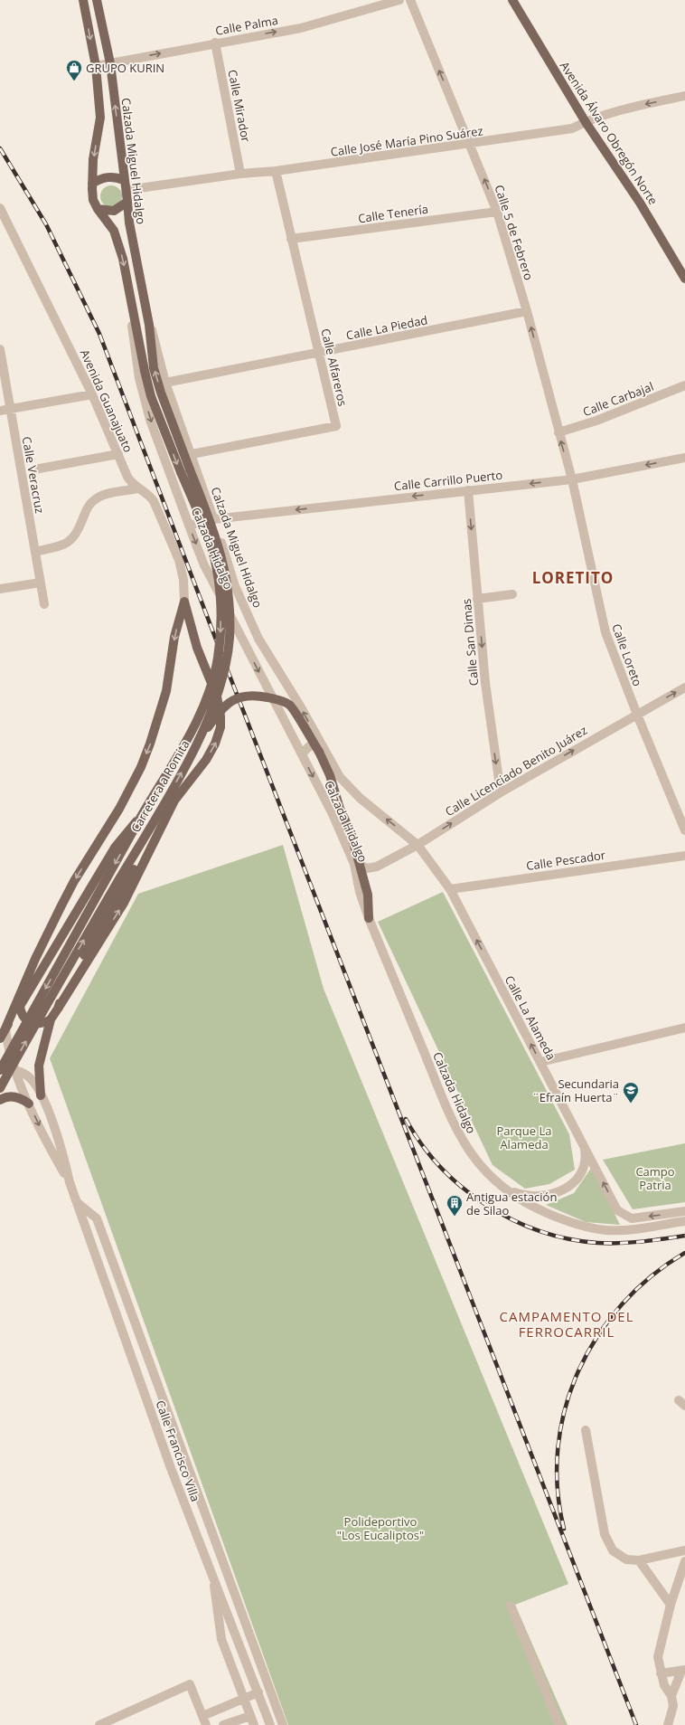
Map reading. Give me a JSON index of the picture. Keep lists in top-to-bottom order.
{
  "streets": {
    "main road": ["Avenida Álvaro Obregón Norte", "Calzada Miguel Hidalgo", "Carretera a Romita"],
    "street": [
      "Calle Palma",
      "Calle Mirador",
      "Calle José María Pino Suárez",
      "Calle Tenería",
      "Calle 5 de Febrero",
      "Calle La Piedad",
      "Calle Alfareros",
      "Calle Carbajal",
      "Avenida Guanajuato",
      "Calle Veracruz",
      "Calle Carrillo Puerto",
      "Calzada Hidalgo",
      "Calle San Dimas",
      "Calle Loreto",
      "Calle Licenciado Benito Juárez",
      "Calle Pescador",
      "Calle La Alameda",
      "Calle Francisco Villa"
    ]
  },
  "crossings": [
    ["Calle Palma", "Calle Mirador"],
    ["Calle Palma", "Calzada Miguel Hidalgo"],
    ["Calle Mirador", "Calle José María Pino Suárez"],
    ["Avenida Álvaro Obregón Norte", "Calle José María Pino Suárez"],
    ["Calle José María Pino Suárez", "Calzada Miguel Hidalgo"],
    ["Calle José María Pino Suárez", "Calle 5 de Febrero"],
    ["Calle José María Pino Suárez", "Calle Alfareros"],
    ["Calzada Miguel Hidalgo", "Calle La Piedad"],
    ["Calzada Miguel Hidalgo", "Calle Alfareros"],
    ["Calzada Miguel Hidalgo", "Calle Carrillo Puerto"],
    ["Calzada Miguel Hidalgo", "Carretera a Romita"],
    ["Calzada Miguel Hidalgo", "Calle La Alameda"],
    ["Calle Tenería", "Calle 5 de Febrero"],
    ["Calle Tenería", "Calle Alfareros"],
    ["Calle 5 de Febrero", "Calle La Piedad"],
    ["Calle 5 de Febrero", "Calle Carbajal"],
    ["Calle 5 de Febrero", "Calle Carrillo Puerto"],
    ["Calle 5 de Febrero", "Calle Loreto"],
    ["Calle La Piedad", "Calle Alfareros"],
    ["Calle Carrillo Puerto", "Calzada Hidalgo"],
    ["Calle Carrillo Puerto", "Calle San Dimas"],
    ["Calle Carrillo Puerto", "Calle Loreto"],
    ["Calle San Dimas", "Calle Licenciado Benito Juárez"],
    ["Calle Loreto", "Calle Licenciado Benito Juárez"],
    ["Calle Licenciado Benito Juárez", "Calle La Alameda"],
    ["Carretera a Romita", "Calle Francisco Villa"],
    ["Calle Pescador", "Calle La Alameda"]
  ],
  "one_way": [
    "Calle Palma",
    "Calle 5 de Febrero",
    "Calle Carrillo Puerto",
    "Calzada Hidalgo",
    "Calle San Dimas",
    "Calle Licenciado Benito Juárez",
    "Calle La Alameda"
  ],
  "districts": ["LORETITO", "CAMPAMENTO DEL FERROCARRIL"],
  "parks": ["Parque La Alameda", "Campo Patria", "Polideportivo \"Los Eucaliptos\""],
  "places": {
    "shop": ["GRUPO KURIN"],
    "school or university": ["Secundaria ¨Efraín Huerta¨"],
    "building": ["Antigua estación de Silao"]
  }
}
